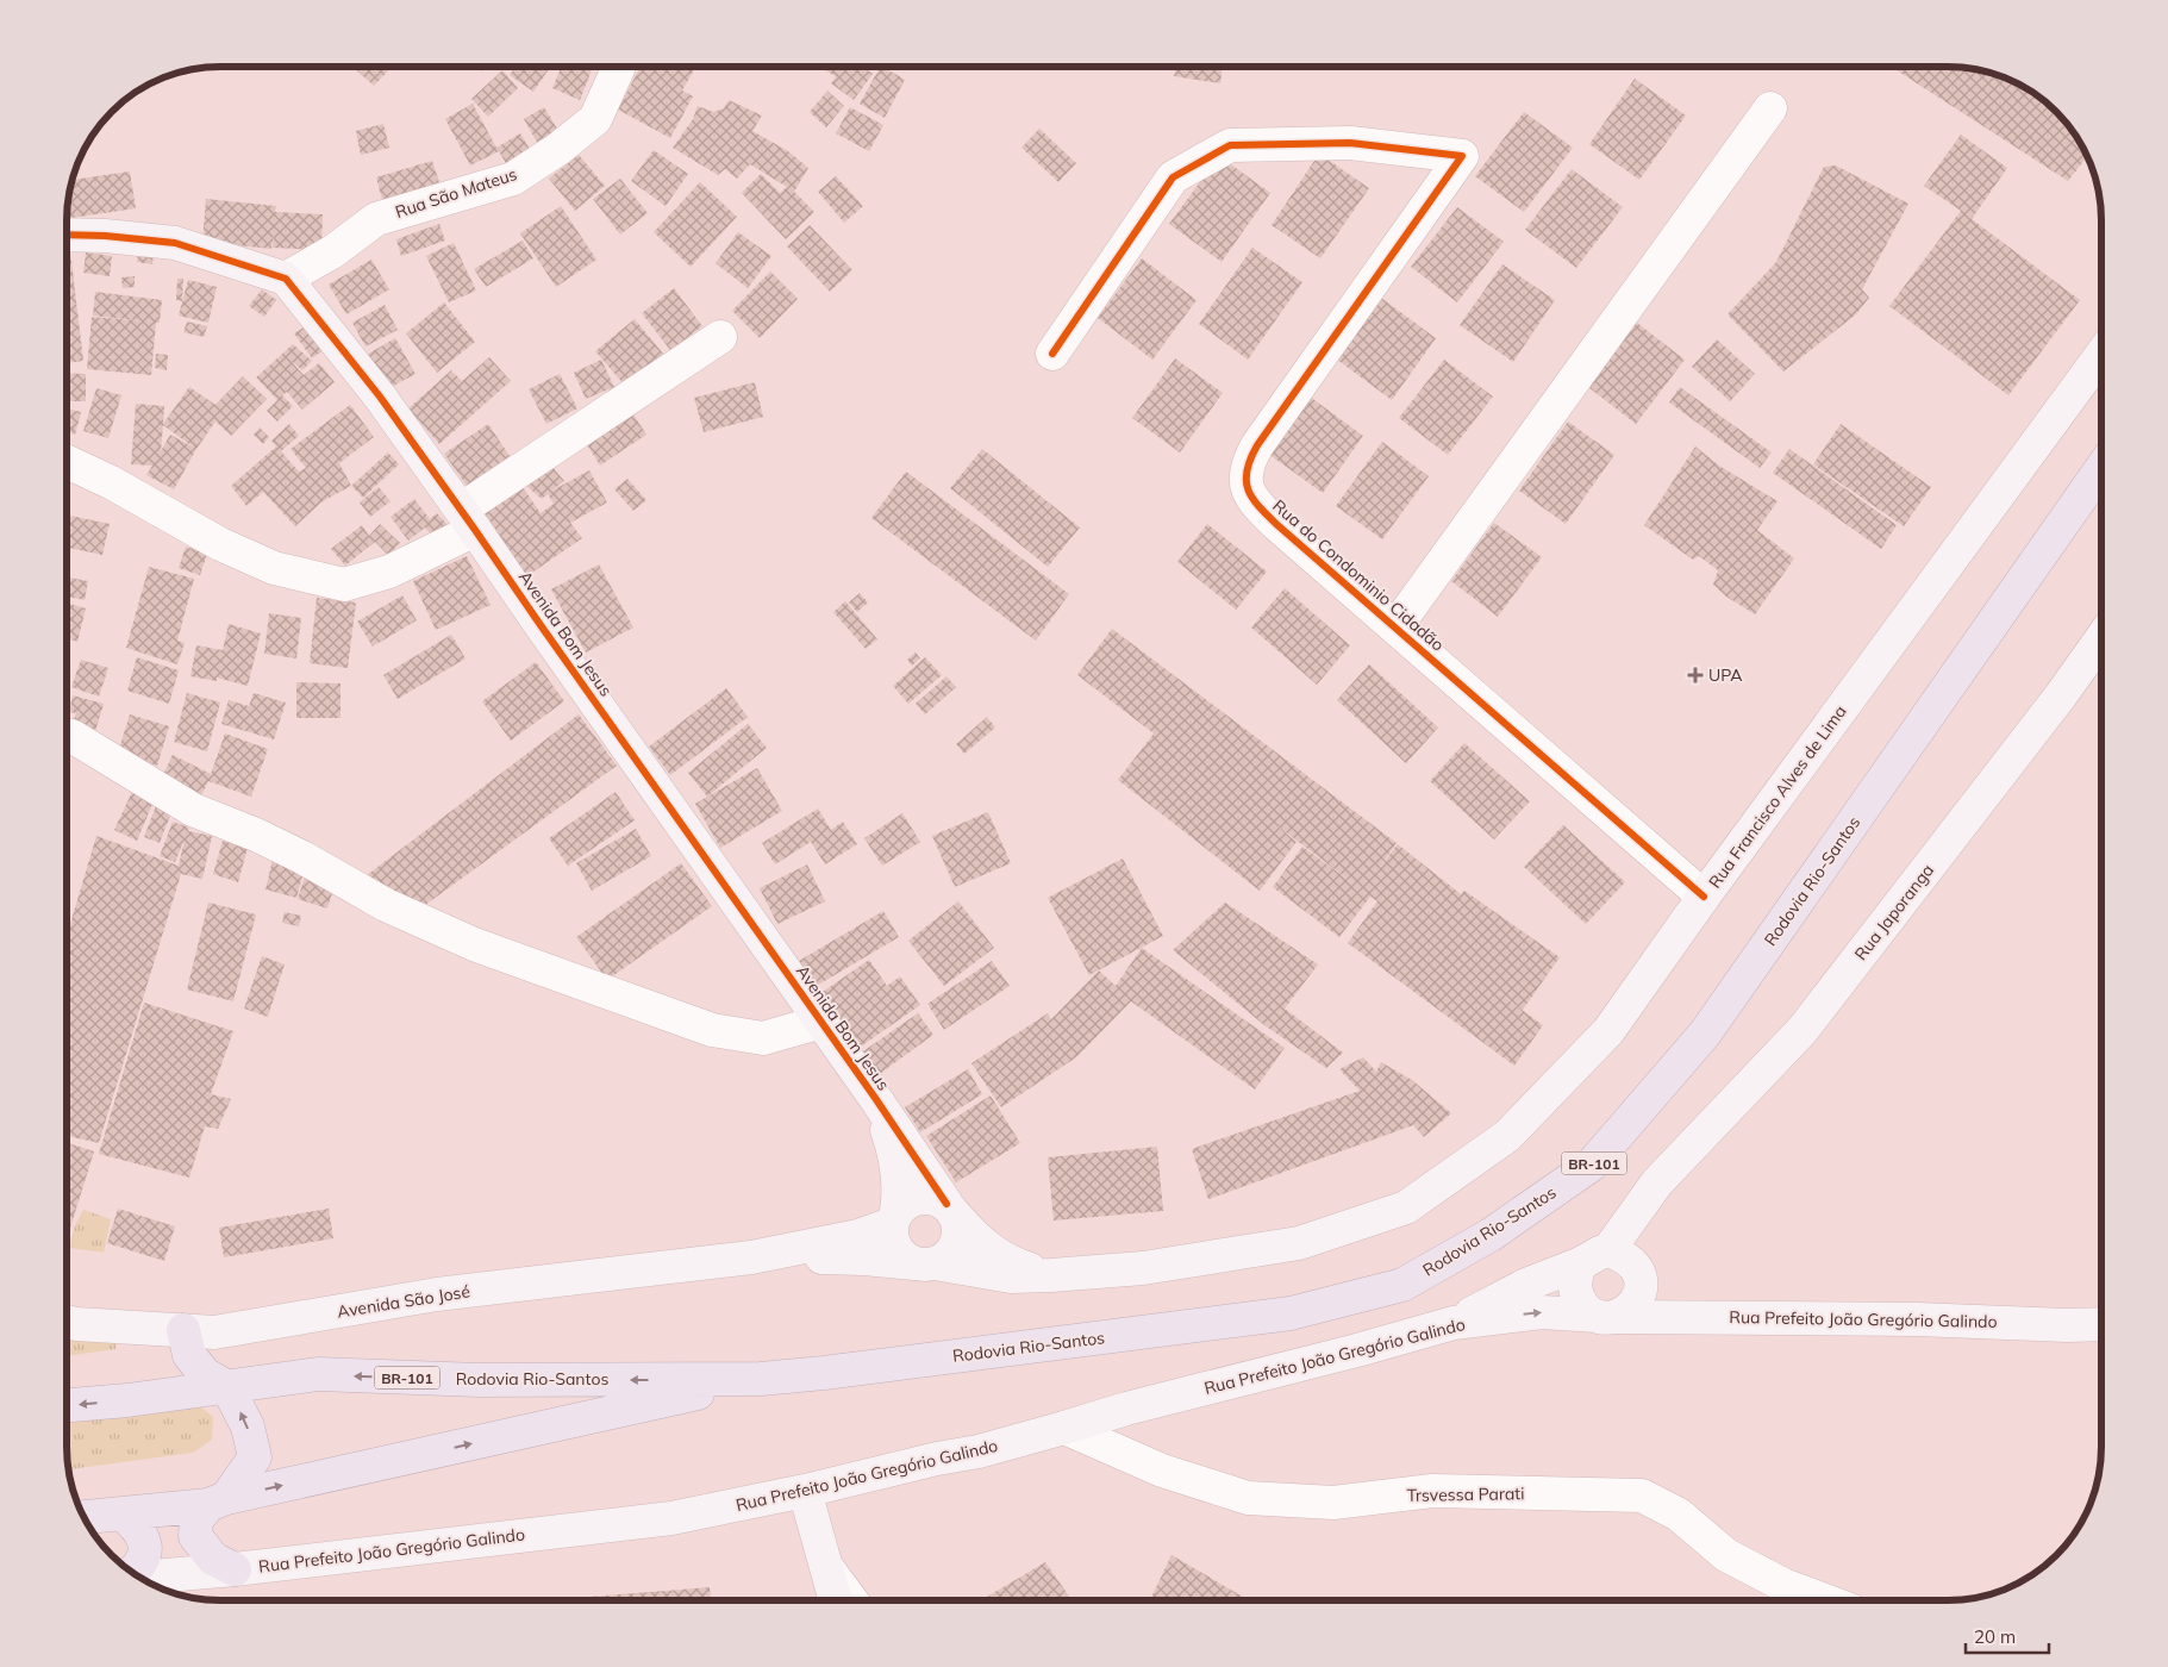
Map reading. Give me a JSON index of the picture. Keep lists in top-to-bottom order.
{
  "streets": {
    "highway": ["Rodovia Rio-Santos", "BR-101"],
    "main road": [
      "Avenida Bom Jesus",
      "Rua Francisco Alves de Lima",
      "Rua Japoranga",
      "Avenida São José",
      "Rua Prefeito João Gregório Galindo"
    ],
    "street": ["Rua São Mateus", "Rua do Condominio Cidadão", "Trsvessa Parati"]
  },
  "crossings": [
    ["Rua São Mateus", "Avenida Bom Jesus"],
    ["Rua do Condominio Cidadão", "Rua Francisco Alves de Lima"],
    ["Avenida Bom Jesus", "Rua Francisco Alves de Lima"],
    ["Avenida Bom Jesus", "Avenida São José"],
    ["Rua Francisco Alves de Lima", "Avenida São José"],
    ["Rua Japoranga", "Rua Prefeito João Gregório Galindo"],
    ["Rua Prefeito João Gregório Galindo", "Trsvessa Parati"]
  ],
  "places": {
    "health": ["UPA"]
  },
  "scale_bar": "20 m"
}
